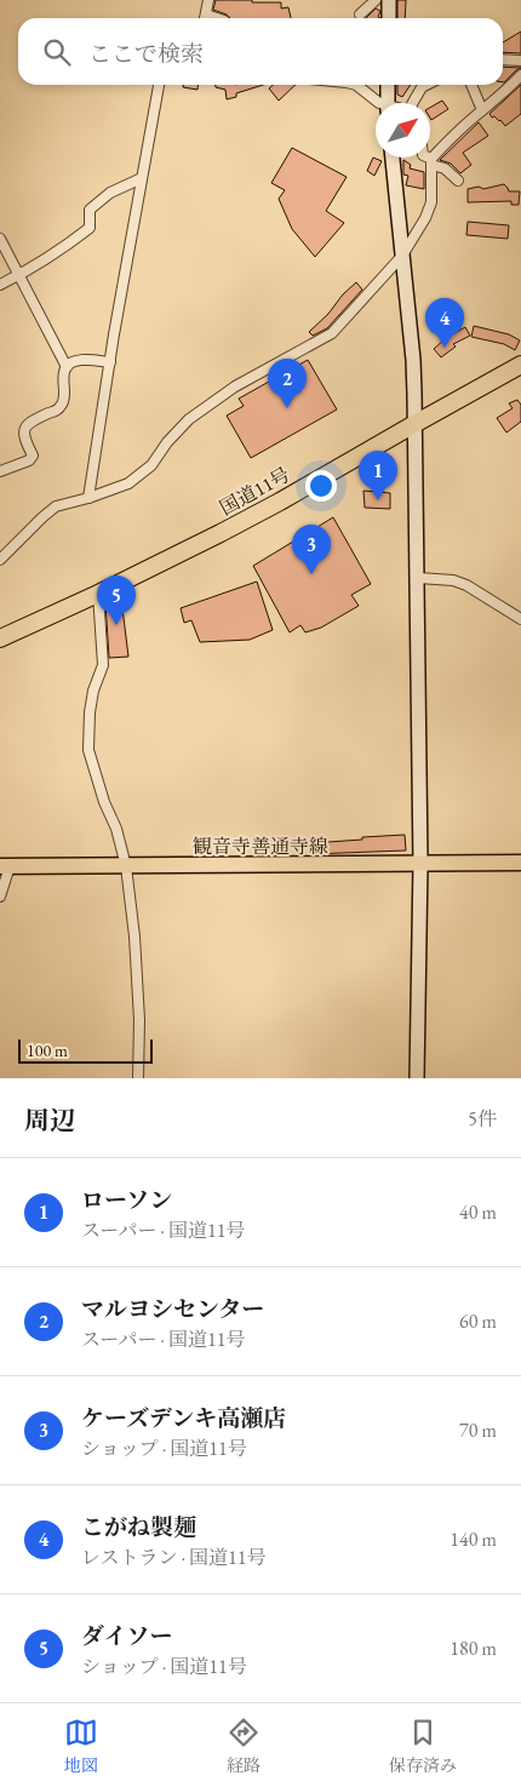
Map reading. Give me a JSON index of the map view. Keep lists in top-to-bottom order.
{
  "streets": {
    "highway": ["国道11号"],
    "main road": ["観音寺善通寺線"]
  },
  "scale_bar": "100 m",
  "north": "top right",
  "page": {
    "search": "ここで検索",
    "pins": [
      "4",
      "2",
      "1",
      "3",
      "5"
    ],
    "scale": "100 m",
    "heading": ["周辺", "5件"],
    "list": [
      {
        "mark": "1",
        "name": "ローソン",
        "note": "スーパー · 国道11号",
        "value": "40 m"
      },
      {
        "mark": "2",
        "name": "マルヨシセンター",
        "note": "スーパー · 国道11号",
        "value": "60 m"
      },
      {
        "mark": "3",
        "name": "ケーズデンキ高瀬店",
        "note": "ショップ · 国道11号",
        "value": "70 m"
      },
      {
        "mark": "4",
        "name": "こがね製麺",
        "note": "レストラン · 国道11号",
        "value": "140 m"
      },
      {
        "mark": "5",
        "name": "ダイソー",
        "note": "ショップ · 国道11号",
        "value": "180 m"
      }
    ],
    "nav": ["地図", "経路", "保存済み"]
  }
}
